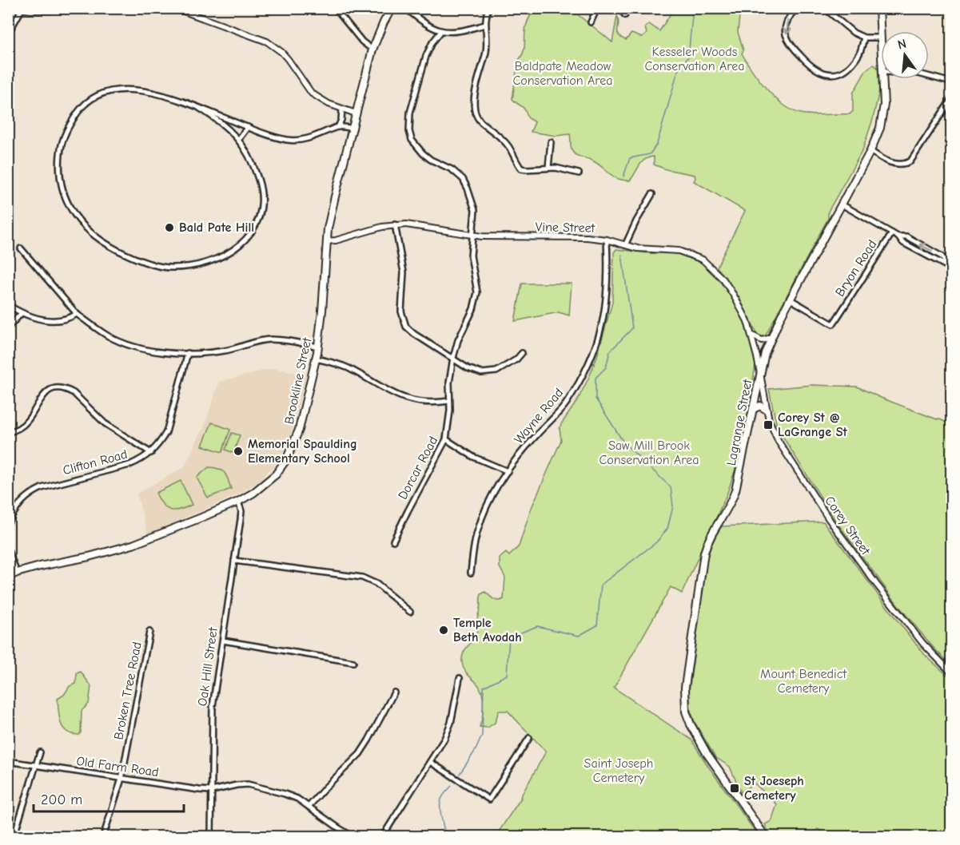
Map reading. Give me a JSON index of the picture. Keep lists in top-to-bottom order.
{
  "streets": {
    "main road": ["Brookline Street", "Lagrange Street"],
    "street": [
      "Vine Street",
      "Bryon Road",
      "Wayne Road",
      "Clifton Road",
      "Dorcar Road",
      "Corey Street",
      "Oak Hill Street",
      "Broken Tree Road",
      "Old Farm Road"
    ]
  },
  "crossings": [
    ["Vine Street", "Brookline Street"],
    ["Vine Street", "Wayne Road"],
    ["Vine Street", "Lagrange Street"],
    ["Vine Street", "Dorcar Road"],
    ["Vine Street", "Corey Street"],
    ["Bryon Road", "Lagrange Street"],
    ["Brookline Street", "Oak Hill Street"],
    ["Lagrange Street", "Corey Street"],
    ["Oak Hill Street", "Old Farm Road"],
    ["Broken Tree Road", "Old Farm Road"]
  ],
  "parks": [
    "Kesseler Woods Conservation Area",
    "Baldpate Meadow Conservation Area",
    "Saw Mill Brook Conservation Area",
    "Mount Benedict Cemetery",
    "Saint Joseph Cemetery"
  ],
  "places": {
    "other": ["Bald Pate Hill", "Memorial Spaulding Elementary School", "Temple Beth Avodah"],
    "transit": ["Corey St @ LaGrange St", "St Joeseph Cemetery"]
  },
  "scale_bar": "200 m",
  "north": "top"
}
